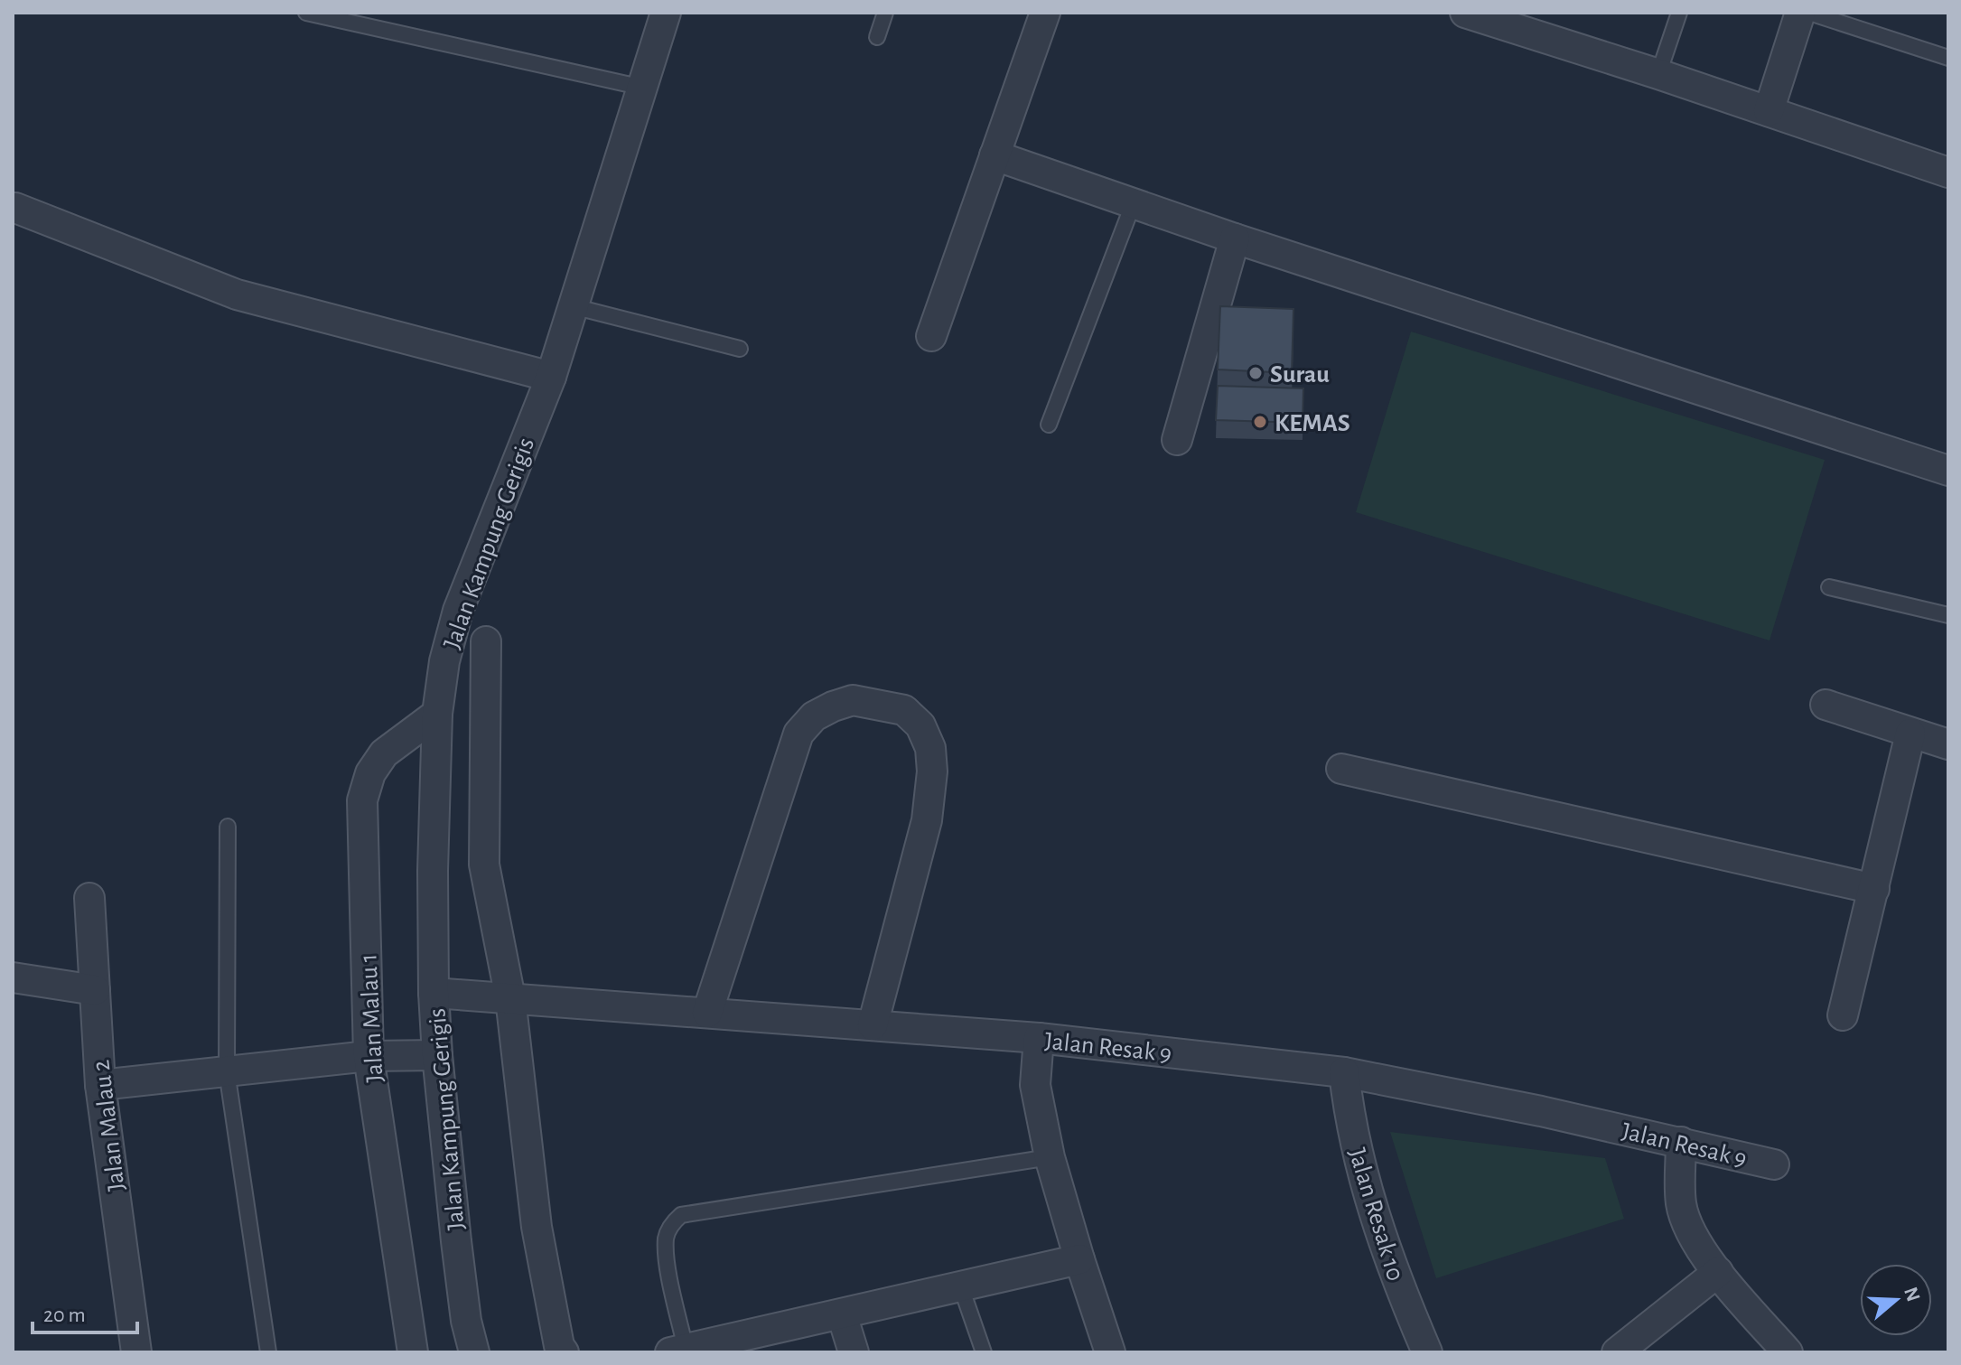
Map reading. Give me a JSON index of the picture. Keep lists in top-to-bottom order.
{
  "streets": {
    "street": [
      "Jalan Kampung Gerigis",
      "Jalan Malau 1",
      "Jalan Resak 9",
      "Jalan Malau 2",
      "Jalan Resak 10"
    ]
  },
  "crossings": [
    ["Jalan Kampung Gerigis", "Jalan Malau 1"],
    ["Jalan Kampung Gerigis", "Jalan Resak 9"],
    ["Jalan Resak 9", "Jalan Resak 10"]
  ],
  "places": ["Surau", "KEMAS"],
  "scale_bar": "20 m",
  "north": "right"
}
